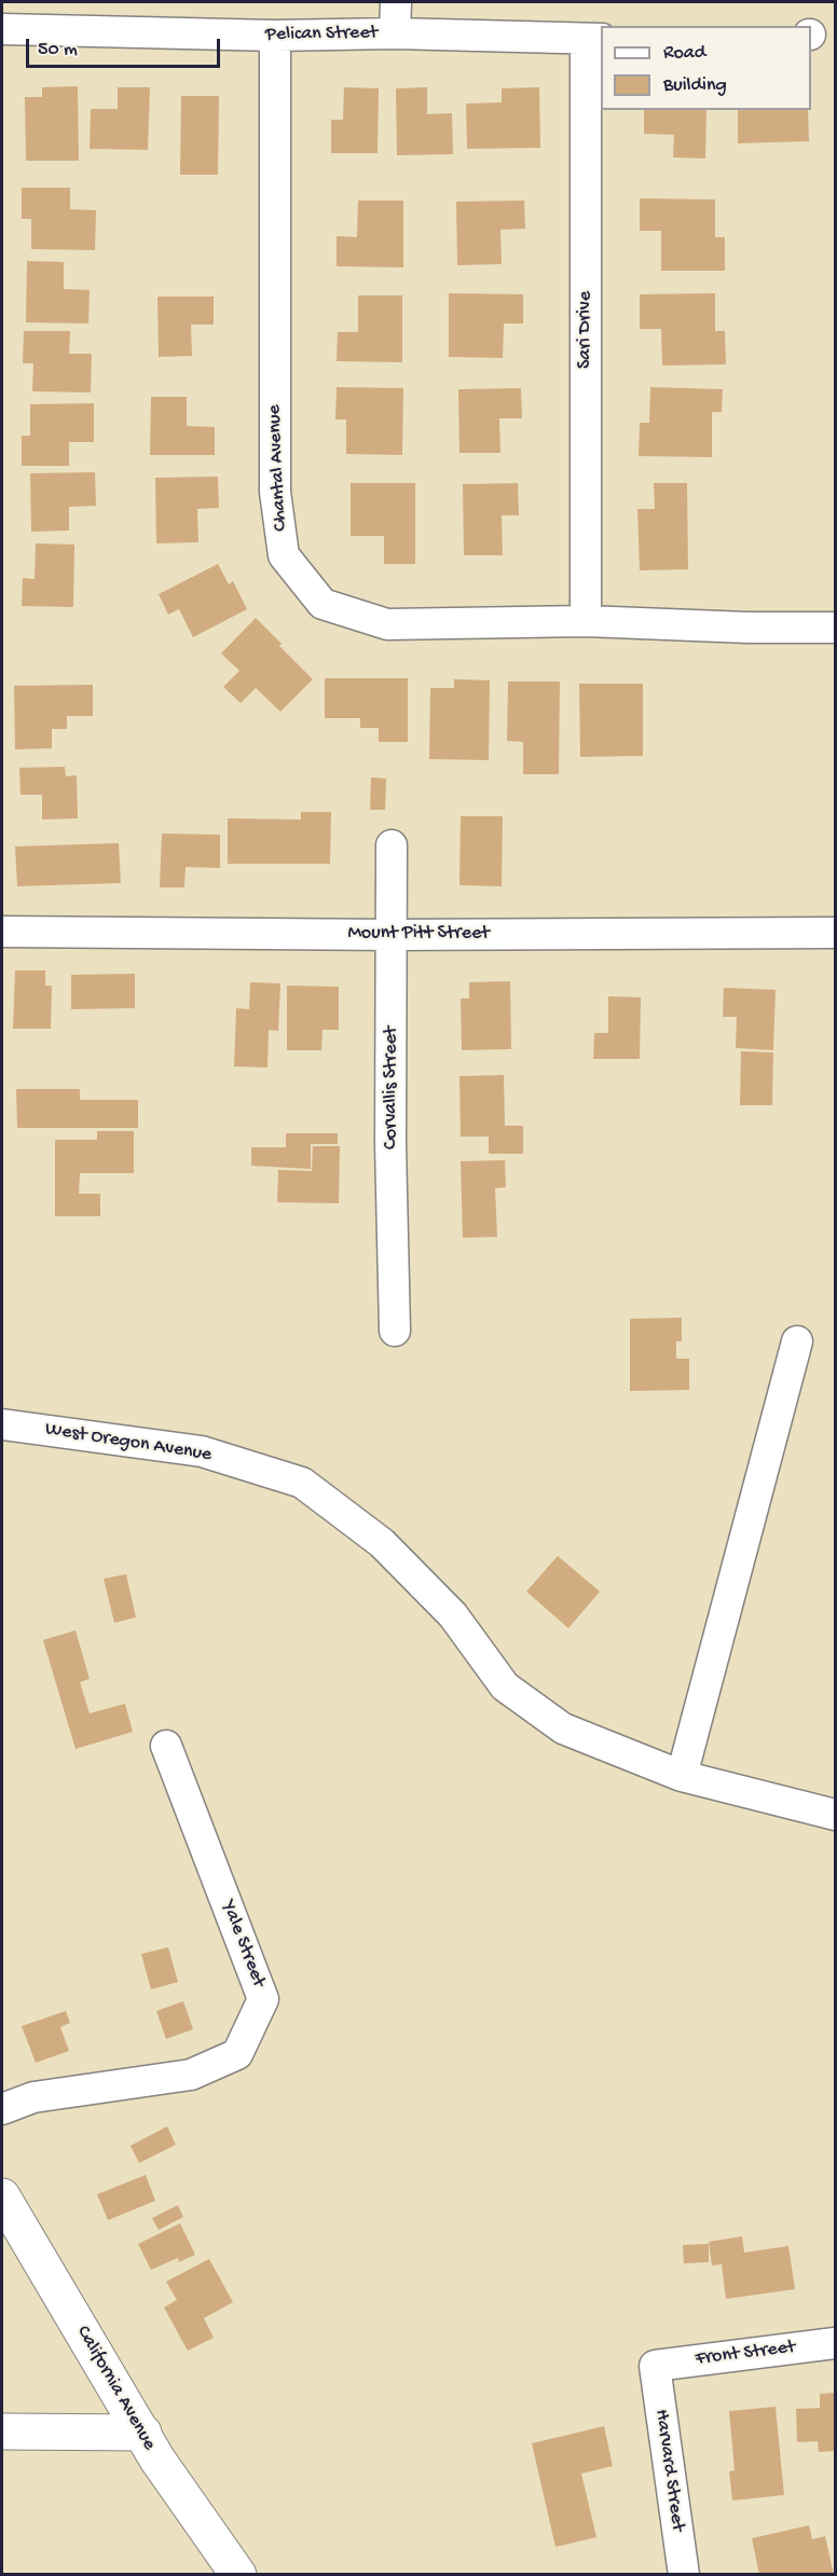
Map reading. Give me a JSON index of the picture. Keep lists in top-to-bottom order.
{
  "streets": {
    "street": [
      "Pelican Street",
      "Sari Drive",
      "Chantal Avenue",
      "Mount Pitt Street",
      "Corvallis Street",
      "West Oregon Avenue",
      "Yale Street",
      "Front Street",
      "California Avenue",
      "Harvard Street"
    ]
  },
  "crossings": [
    ["Pelican Street", "Sari Drive"],
    ["Pelican Street", "Chantal Avenue"],
    ["Sari Drive", "Chantal Avenue"],
    ["Mount Pitt Street", "Corvallis Street"],
    ["Front Street", "Harvard Street"]
  ],
  "legend": ["Road", "Building"],
  "scale_bar": "50 m"
}
